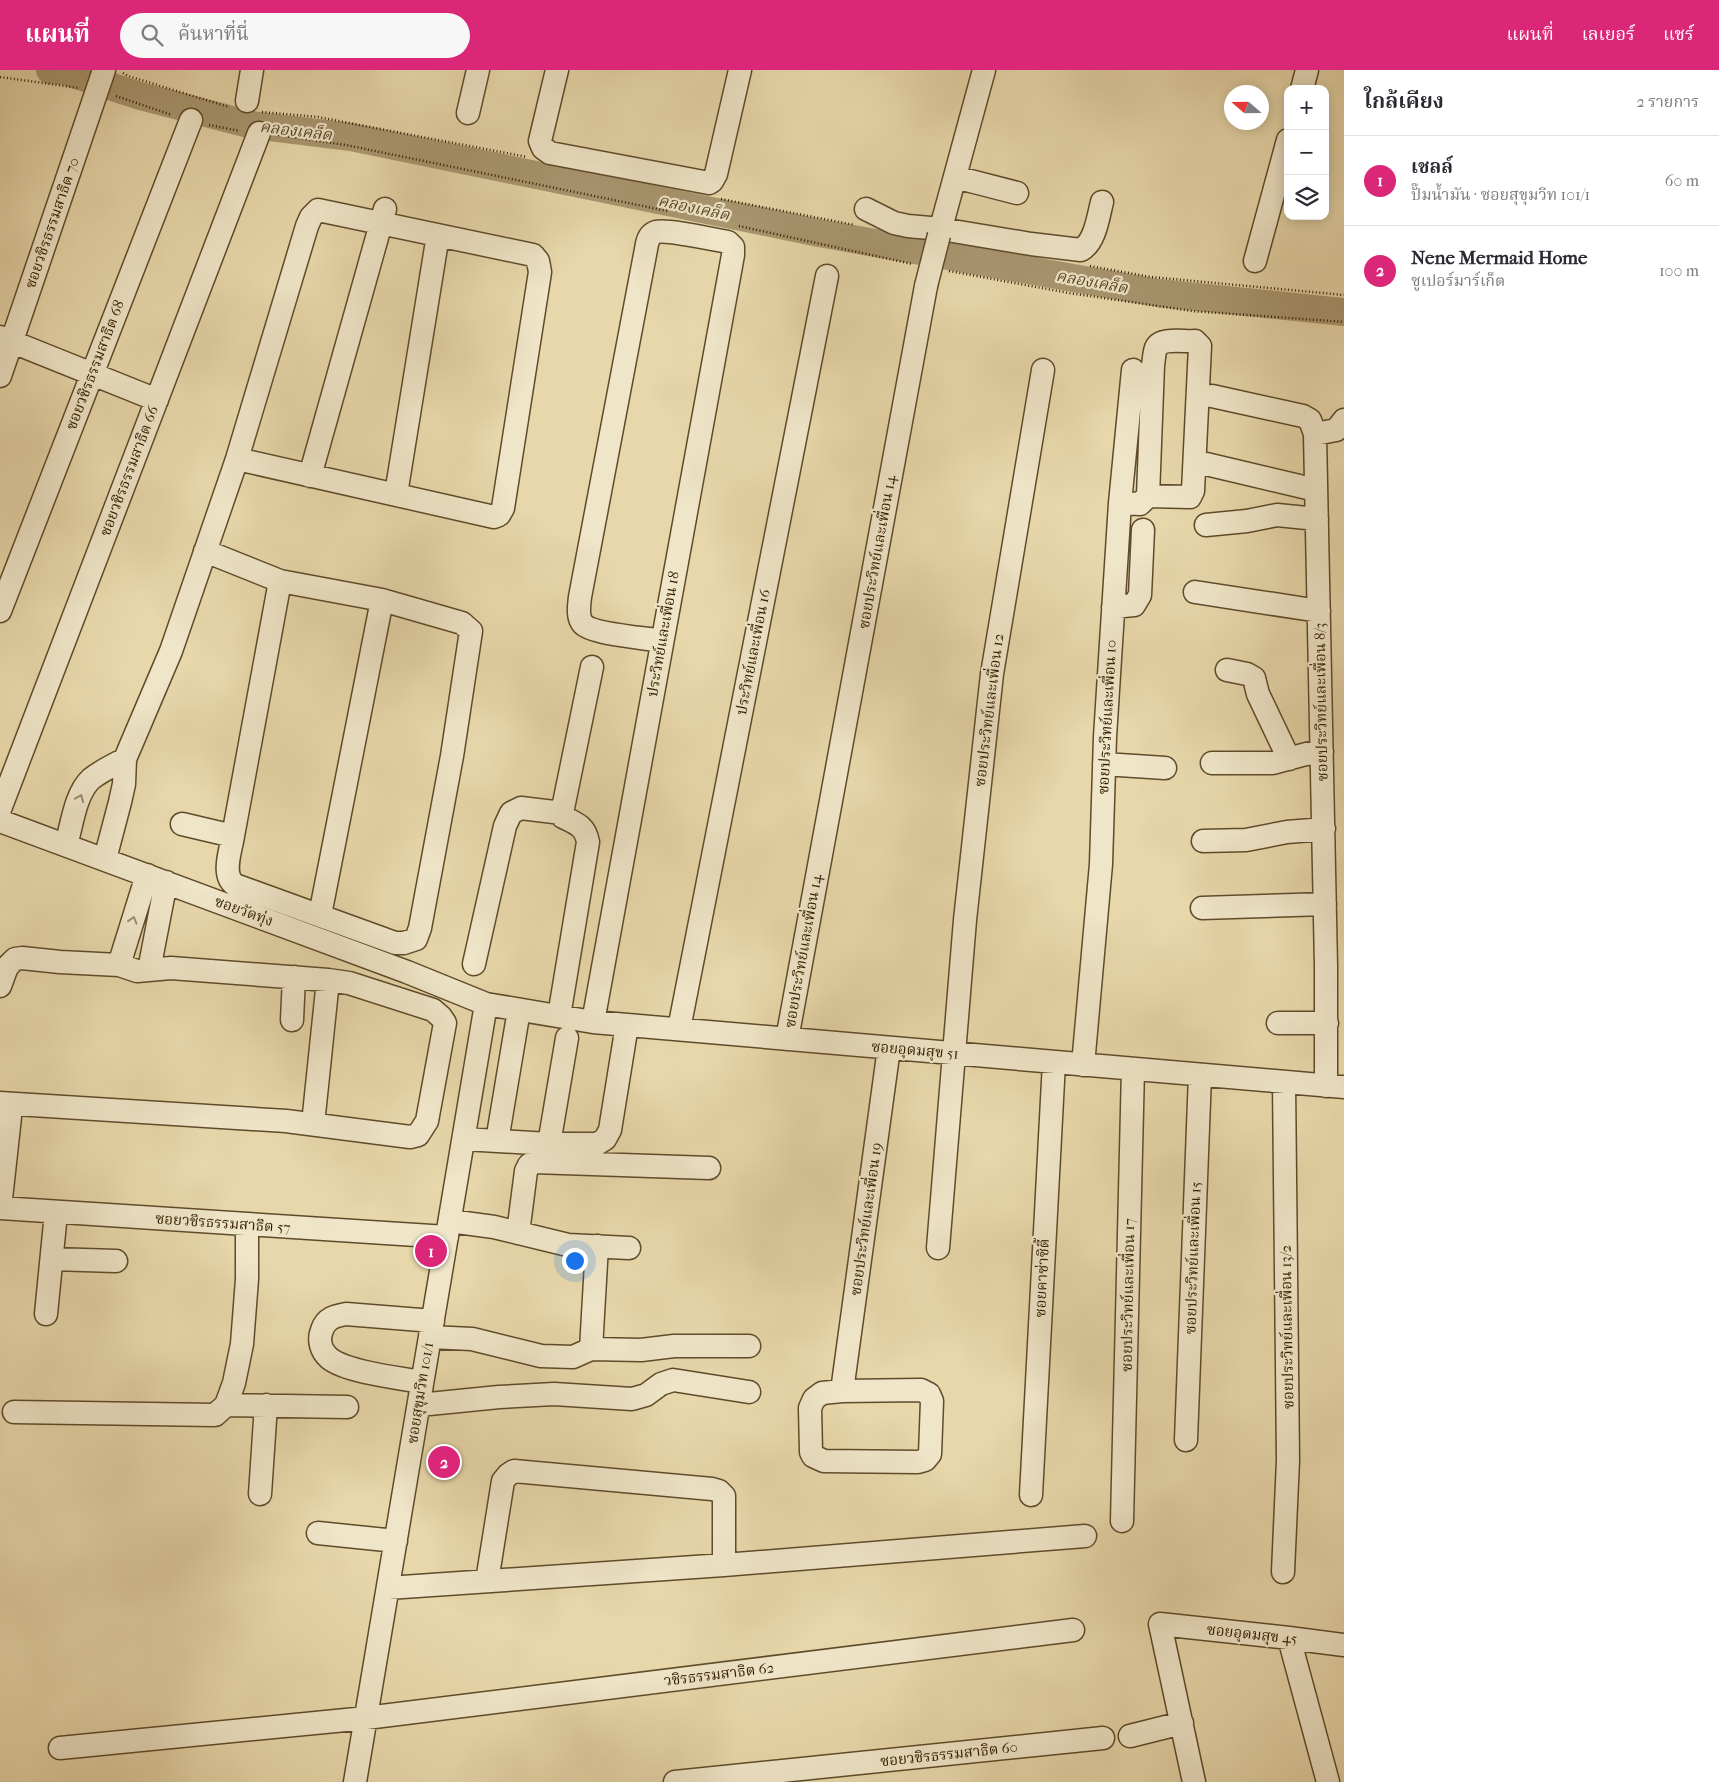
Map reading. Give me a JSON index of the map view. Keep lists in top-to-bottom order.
{
  "streets": {
    "street": [
      "ซอยวชิรธรรมสาธิต 70",
      "ซอยวชิรธรรมสาธิต 68",
      "ซอยวชิรธรรมสาธิต 66",
      "ซอยประวิทย์และเพื่อน 14",
      "ประวิทย์และเพื่อน 18",
      "ประวิทย์และเพื่อน 16",
      "ซอยประวิทย์และเพื่อน 8/3",
      "ซอยประวิทย์และเพื่อน 12",
      "ซอยประวิทย์และเพื่อน 10",
      "ซอยวัดทุ่ง",
      "ซอยอุดมสุข 51",
      "ซอยประวิทย์และเพื่อน 19",
      "ซอยวชิรธรรมสาธิต 57",
      "ซอยประวิทย์และเพื่อน 15",
      "ซอยคาซ่าซิตี้",
      "ซอยประวิทย์และเพื่อน 17",
      "ซอยประวิทย์และเพื่อน 13/2",
      "ซอยสุขุมวิท 101/1",
      "ซอยอุดมสุข 45",
      "วชิรธรรมสาธิต 62",
      "ซอยวชิรธรรมสาธิต 60"
    ]
  },
  "crossings": [
    ["ซอยประวิทย์และเพื่อน 14", "ซอยอุดมสุข 51"],
    ["ประวิทย์และเพื่อน 18", "ซอยอุดมสุข 51"],
    ["ประวิทย์และเพื่อน 16", "ซอยอุดมสุข 51"],
    ["ซอยประวิทย์และเพื่อน 8/3", "ซอยอุดมสุข 51"],
    ["ซอยประวิทย์และเพื่อน 12", "ซอยอุดมสุข 51"],
    ["ซอยประวิทย์และเพื่อน 10", "ซอยอุดมสุข 51"],
    ["ซอยวัดทุ่ง", "ซอยอุดมสุข 51"],
    ["ซอยวัดทุ่ง", "ซอยสุขุมวิท 101/1"],
    ["ซอยอุดมสุข 51", "ซอยประวิทย์และเพื่อน 19"],
    ["ซอยอุดมสุข 51", "ซอยประวิทย์และเพื่อน 15"],
    ["ซอยอุดมสุข 51", "ซอยคาซ่าซิตี้"],
    ["ซอยอุดมสุข 51", "ซอยประวิทย์และเพื่อน 17"],
    ["ซอยอุดมสุข 51", "ซอยประวิทย์และเพื่อน 13/2"],
    ["ซอยอุดมสุข 51", "ซอยสุขุมวิท 101/1"],
    ["ซอยวชิรธรรมสาธิต 57", "ซอยสุขุมวิท 101/1"],
    ["ซอยสุขุมวิท 101/1", "วชิรธรรมสาธิต 62"]
  ],
  "water": ["คลองเคล็ด"],
  "north": "left",
  "page": {
    "header": "แผนที่",
    "search": "ค้นหาที่นี่",
    "nav": ["แผนที่", "เลเยอร์", "แชร์"],
    "heading": ["ใกล้เคียง", "2 รายการ"],
    "map_buttons": ["+", "−"],
    "list": [
      {
        "mark": "1",
        "name": "เชลล์",
        "note": "ปั๊มน้ำมัน · ซอยสุขุมวิท 101/1",
        "value": "60 m"
      },
      {
        "mark": "2",
        "name": "Nene Mermaid Home",
        "note": "ซูเปอร์มาร์เก็ต",
        "value": "100 m"
      }
    ],
    "pins": ["1", "2"]
  }
}
